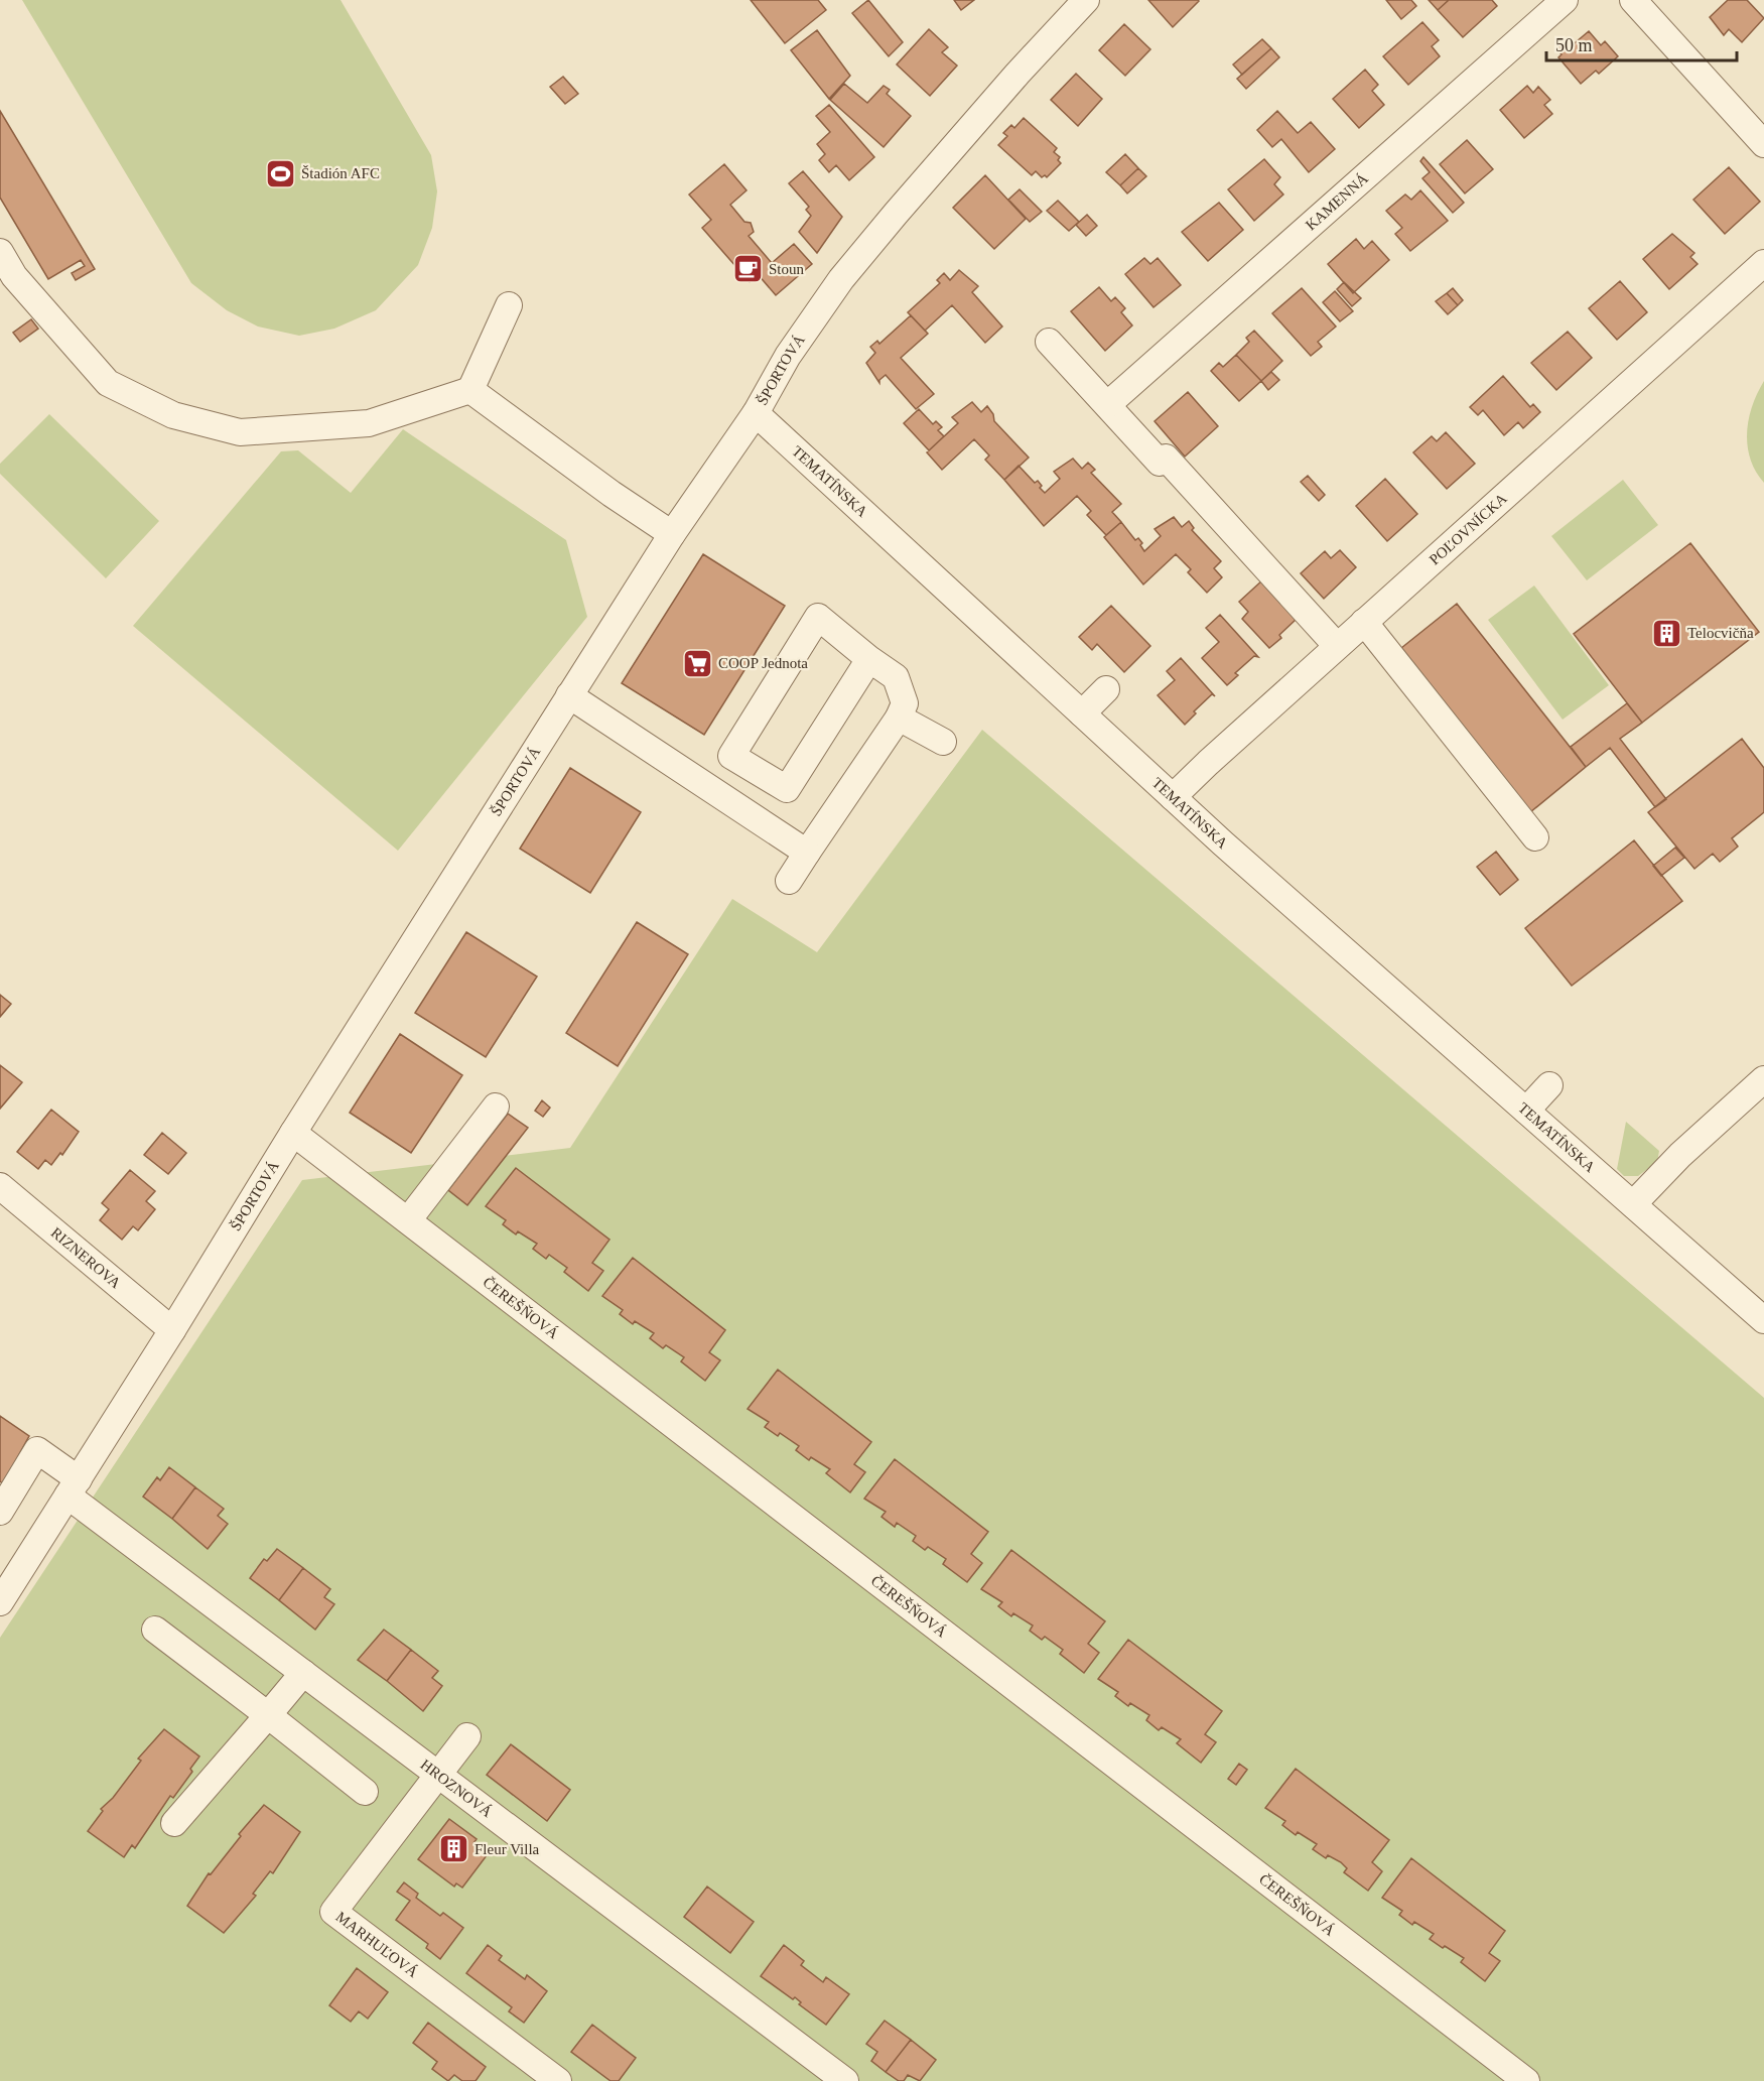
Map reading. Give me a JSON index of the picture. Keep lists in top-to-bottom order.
{
  "streets": {
    "street": [
      "KAMENNÁ",
      "ŠPORTOVÁ",
      "TEMATÍNSKA",
      "POĽOVNÍCKA",
      "RIZNEROVA",
      "ČEREŠŇOVÁ",
      "HROZNOVÁ",
      "MARHUĽOVÁ"
    ]
  },
  "crossings": [
    ["ŠPORTOVÁ", "TEMATÍNSKA"],
    ["ŠPORTOVÁ", "RIZNEROVA"],
    ["ŠPORTOVÁ", "ČEREŠŇOVÁ"],
    ["ŠPORTOVÁ", "HROZNOVÁ"],
    ["TEMATÍNSKA", "POĽOVNÍCKA"],
    ["HROZNOVÁ", "MARHUĽOVÁ"]
  ],
  "places": {
    "sports": ["Štadión AFC"],
    "cafe": ["Stoun"],
    "building": ["Telocvičňa", "Fleur Villa"],
    "supermarket": ["COOP Jednota"]
  },
  "scale_bar": "50 m"
}
